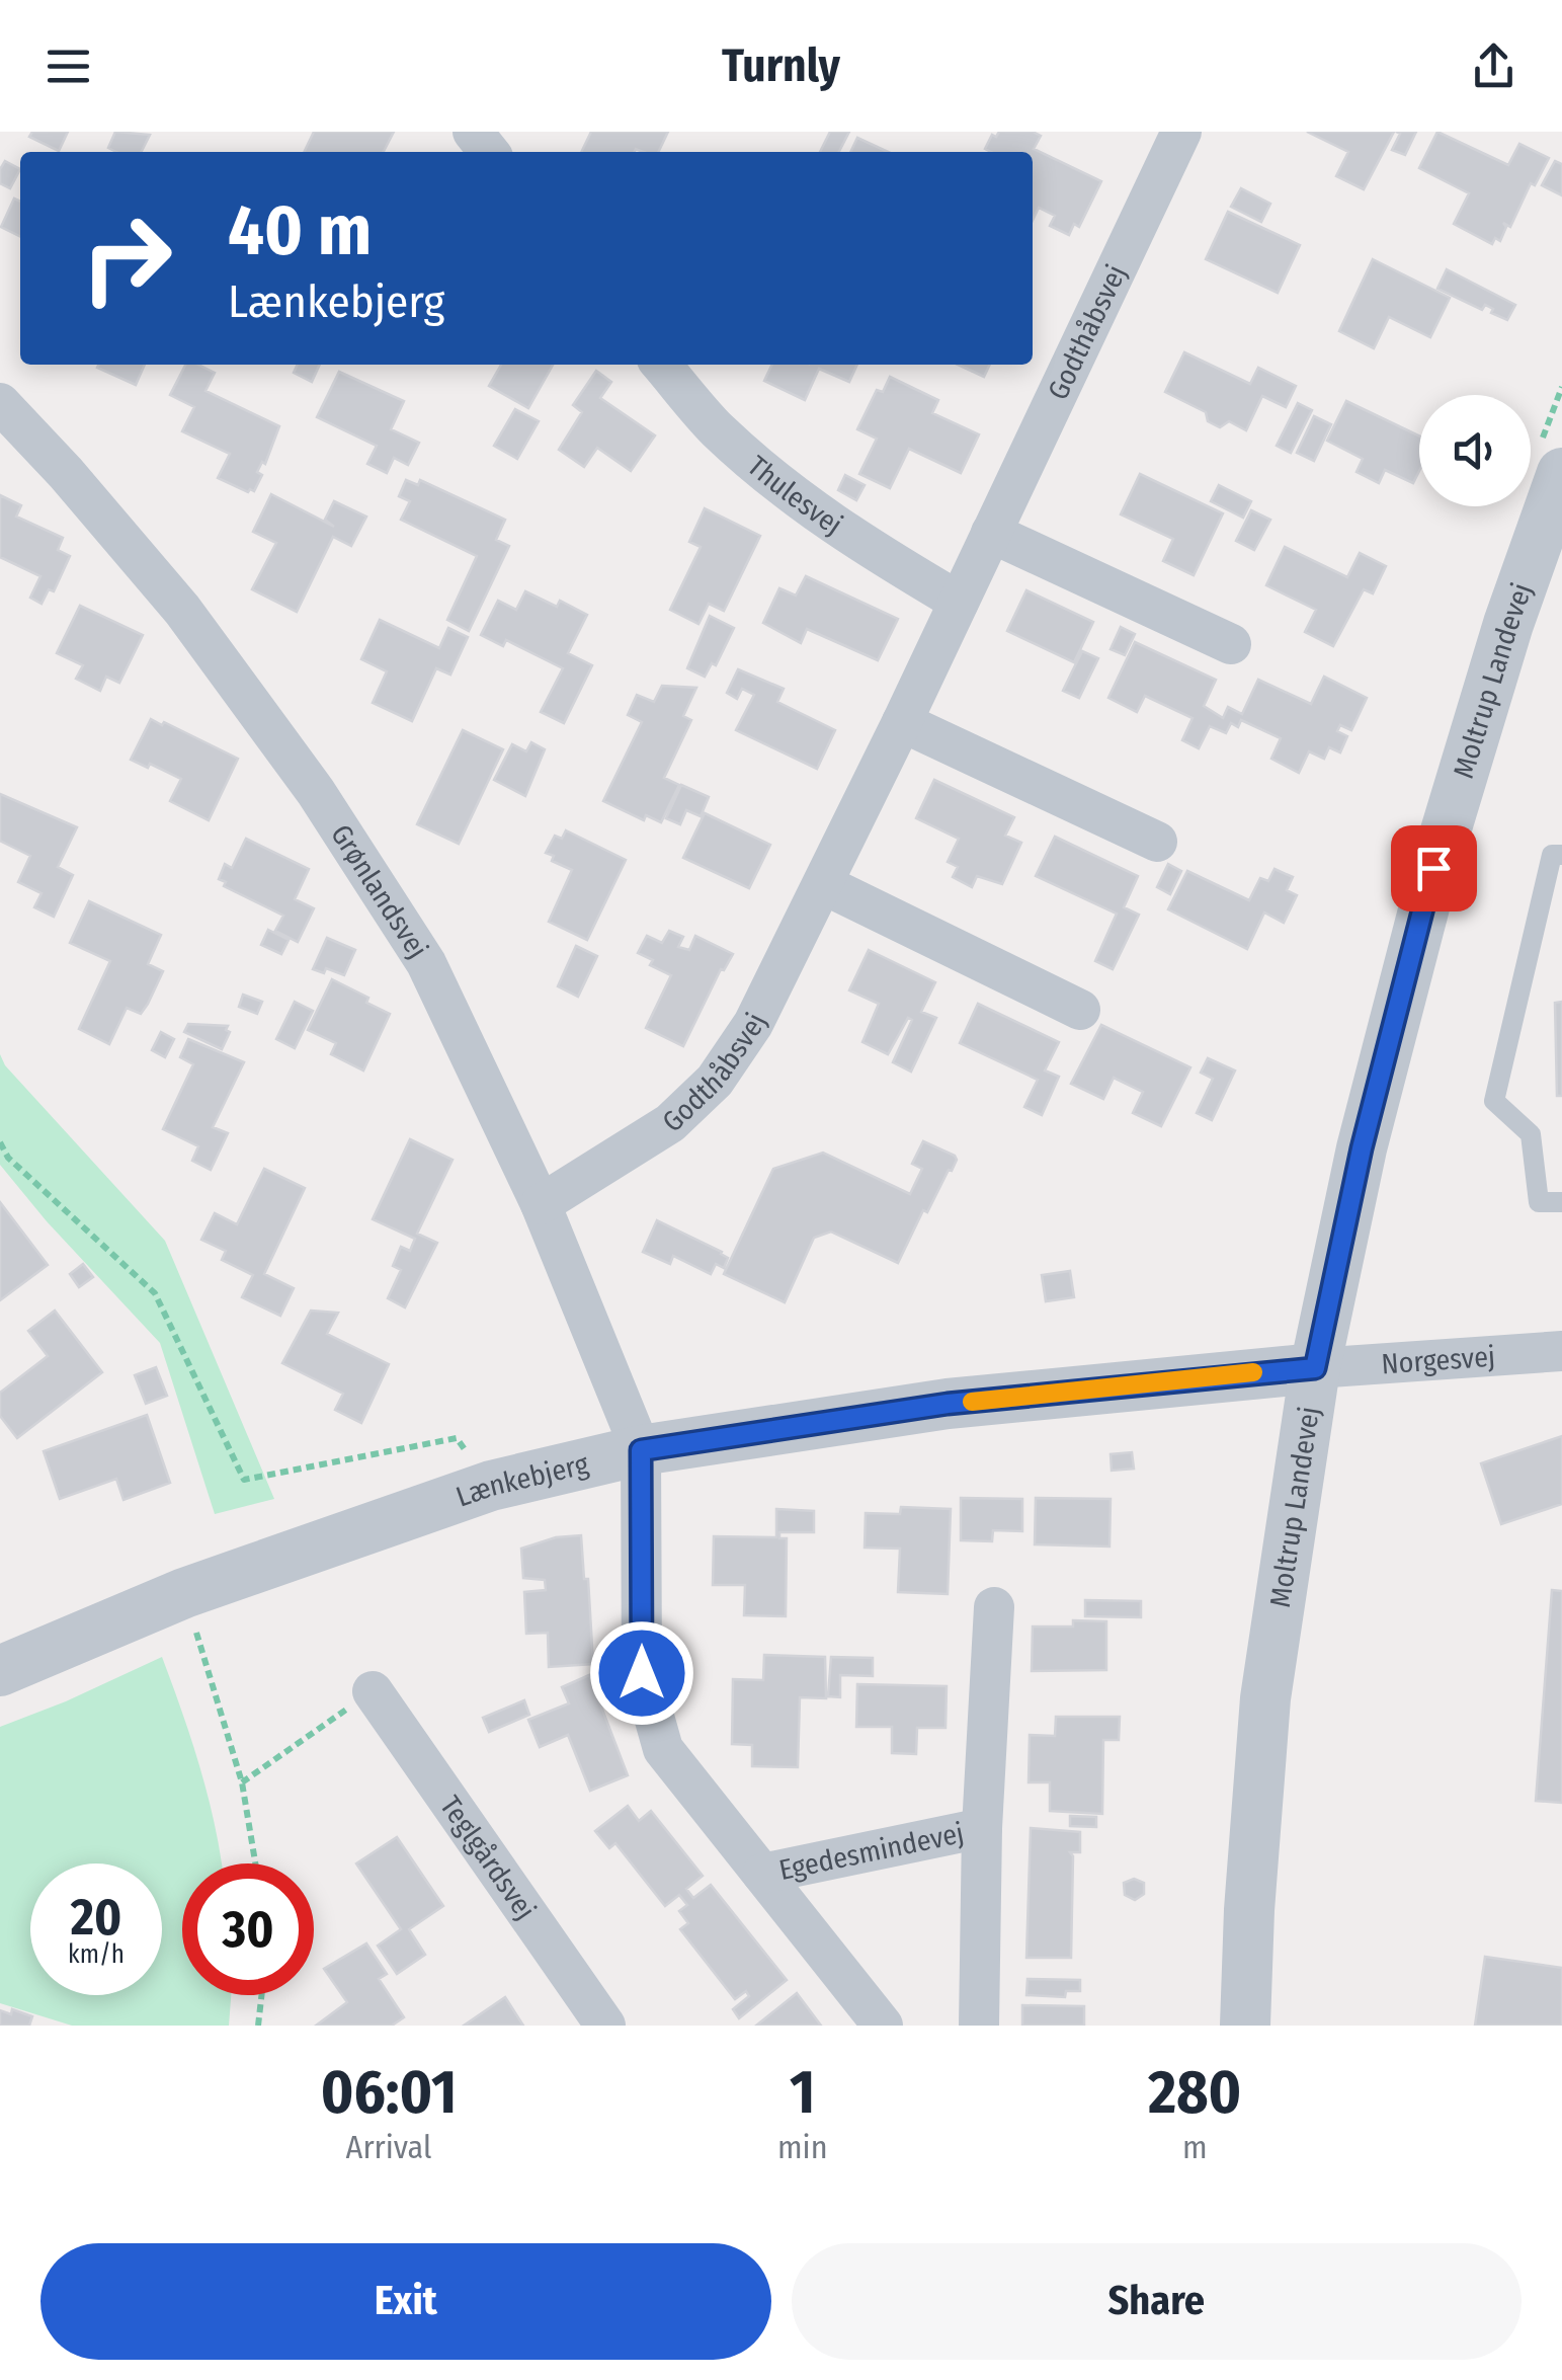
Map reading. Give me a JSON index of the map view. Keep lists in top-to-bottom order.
{
  "streets": {
    "street": [
      "Godthåbsvej",
      "Thulesvej",
      "Moltrup Landevej",
      "Grønlandsvej",
      "Norgesvej",
      "Lænkebjerg",
      "Egedesmindevej",
      "Teglgårdsvej"
    ]
  },
  "crossings": [
    ["Godthåbsvej", "Thulesvej"],
    ["Godthåbsvej", "Grønlandsvej"],
    ["Moltrup Landevej", "Norgesvej"],
    ["Moltrup Landevej", "Lænkebjerg"],
    ["Grønlandsvej", "Lænkebjerg"],
    ["Grønlandsvej", "Egedesmindevej"],
    ["Norgesvej", "Lænkebjerg"],
    ["Lænkebjerg", "Egedesmindevej"]
  ],
  "page": {
    "header": "Turnly",
    "turn": ["40 m", "Lænkebjerg"],
    "speed": "20 km/h",
    "limit": "30",
    "eta": [
      "06:01",
      "Arrival",
      "1",
      "min",
      "280",
      "m"
    ],
    "buttons": ["Exit", "Share"]
  }
}
